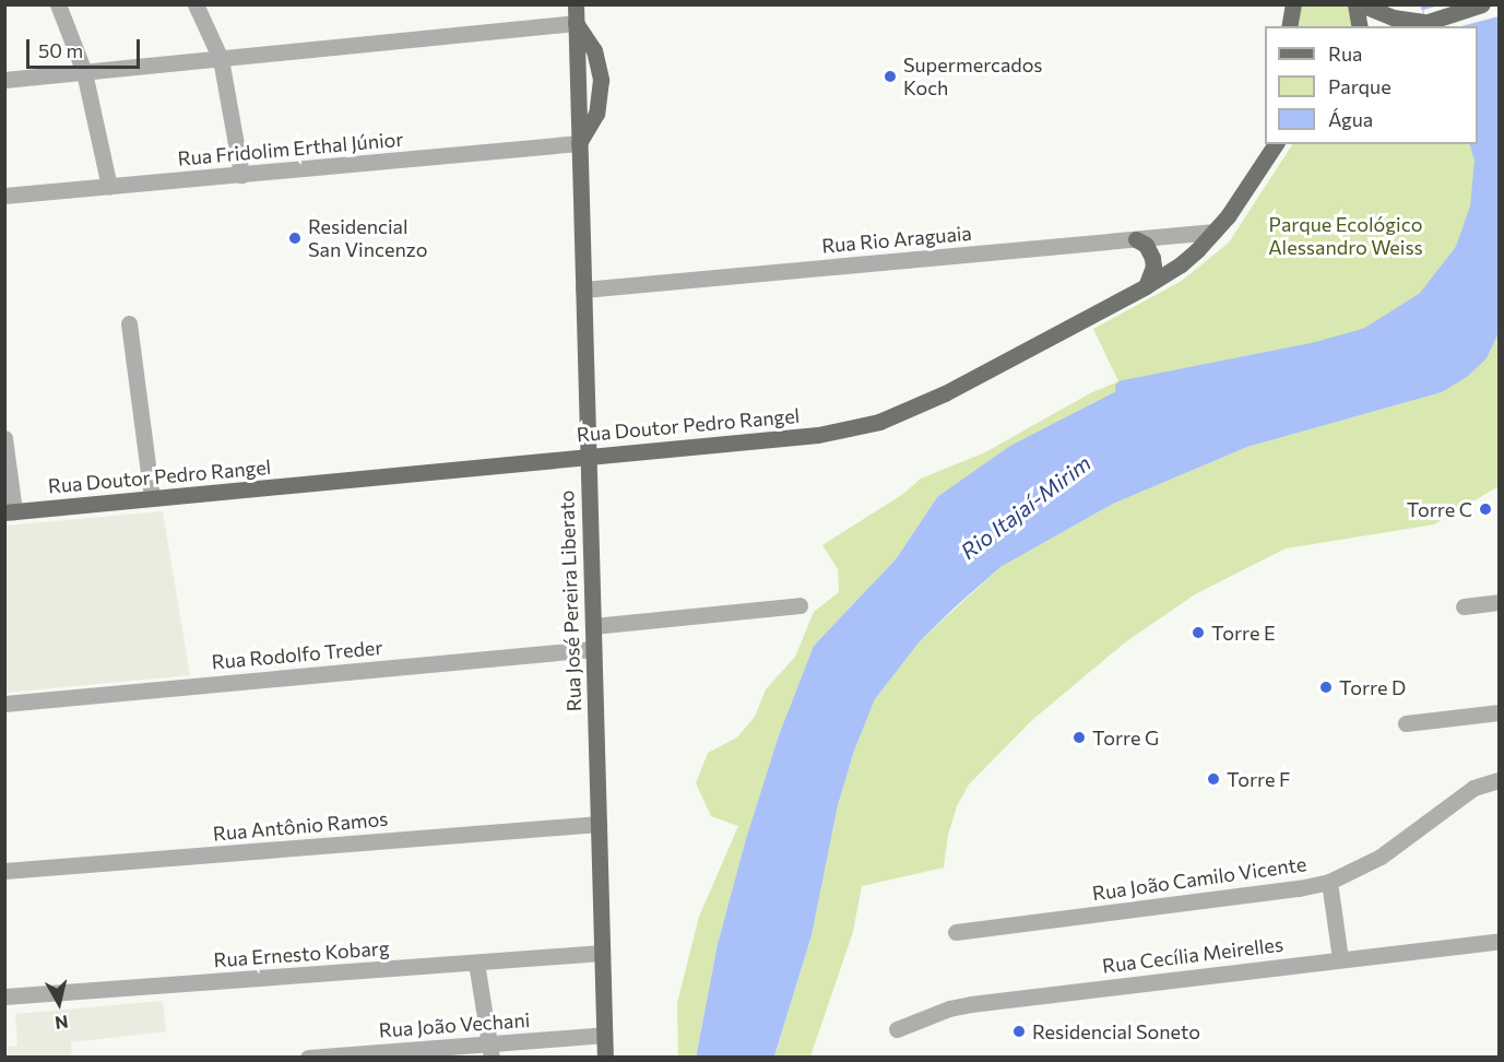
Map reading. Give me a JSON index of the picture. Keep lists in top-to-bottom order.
{
  "streets": {
    "main road": ["Rua Doutor Pedro Rangel", "Rua José Pereira Liberato"],
    "street": [
      "Rua Fridolim Erthal Júnior",
      "Rua Rio Araguaia",
      "Rua Rodolfo Treder",
      "Rua Antônio Ramos",
      "Rua João Camilo Vicente",
      "Rua Ernesto Kobarg",
      "Rua Cecília Meirelles",
      "Rua João Vechani"
    ]
  },
  "crossings": [
    ["Rua Fridolim Erthal Júnior", "Rua José Pereira Liberato"],
    ["Rua Rio Araguaia", "Rua Doutor Pedro Rangel"],
    ["Rua Rio Araguaia", "Rua José Pereira Liberato"],
    ["Rua Doutor Pedro Rangel", "Rua José Pereira Liberato"],
    ["Rua José Pereira Liberato", "Rua Rodolfo Treder"],
    ["Rua José Pereira Liberato", "Rua Antônio Ramos"],
    ["Rua José Pereira Liberato", "Rua Ernesto Kobarg"],
    ["Rua José Pereira Liberato", "Rua João Vechani"]
  ],
  "water": ["Rio Itajaí-Mirim"],
  "parks": ["Parque Ecológico Alessandro Weiss"],
  "places": [
    "Supermercados Koch",
    "Residencial San Vincenzo",
    "Torre C",
    "Torre E",
    "Torre D",
    "Torre G",
    "Torre F",
    "Residencial Soneto"
  ],
  "legend": ["Rua", "Parque", "Água"],
  "scale_bar": "50 m",
  "north": "bottom"
}
